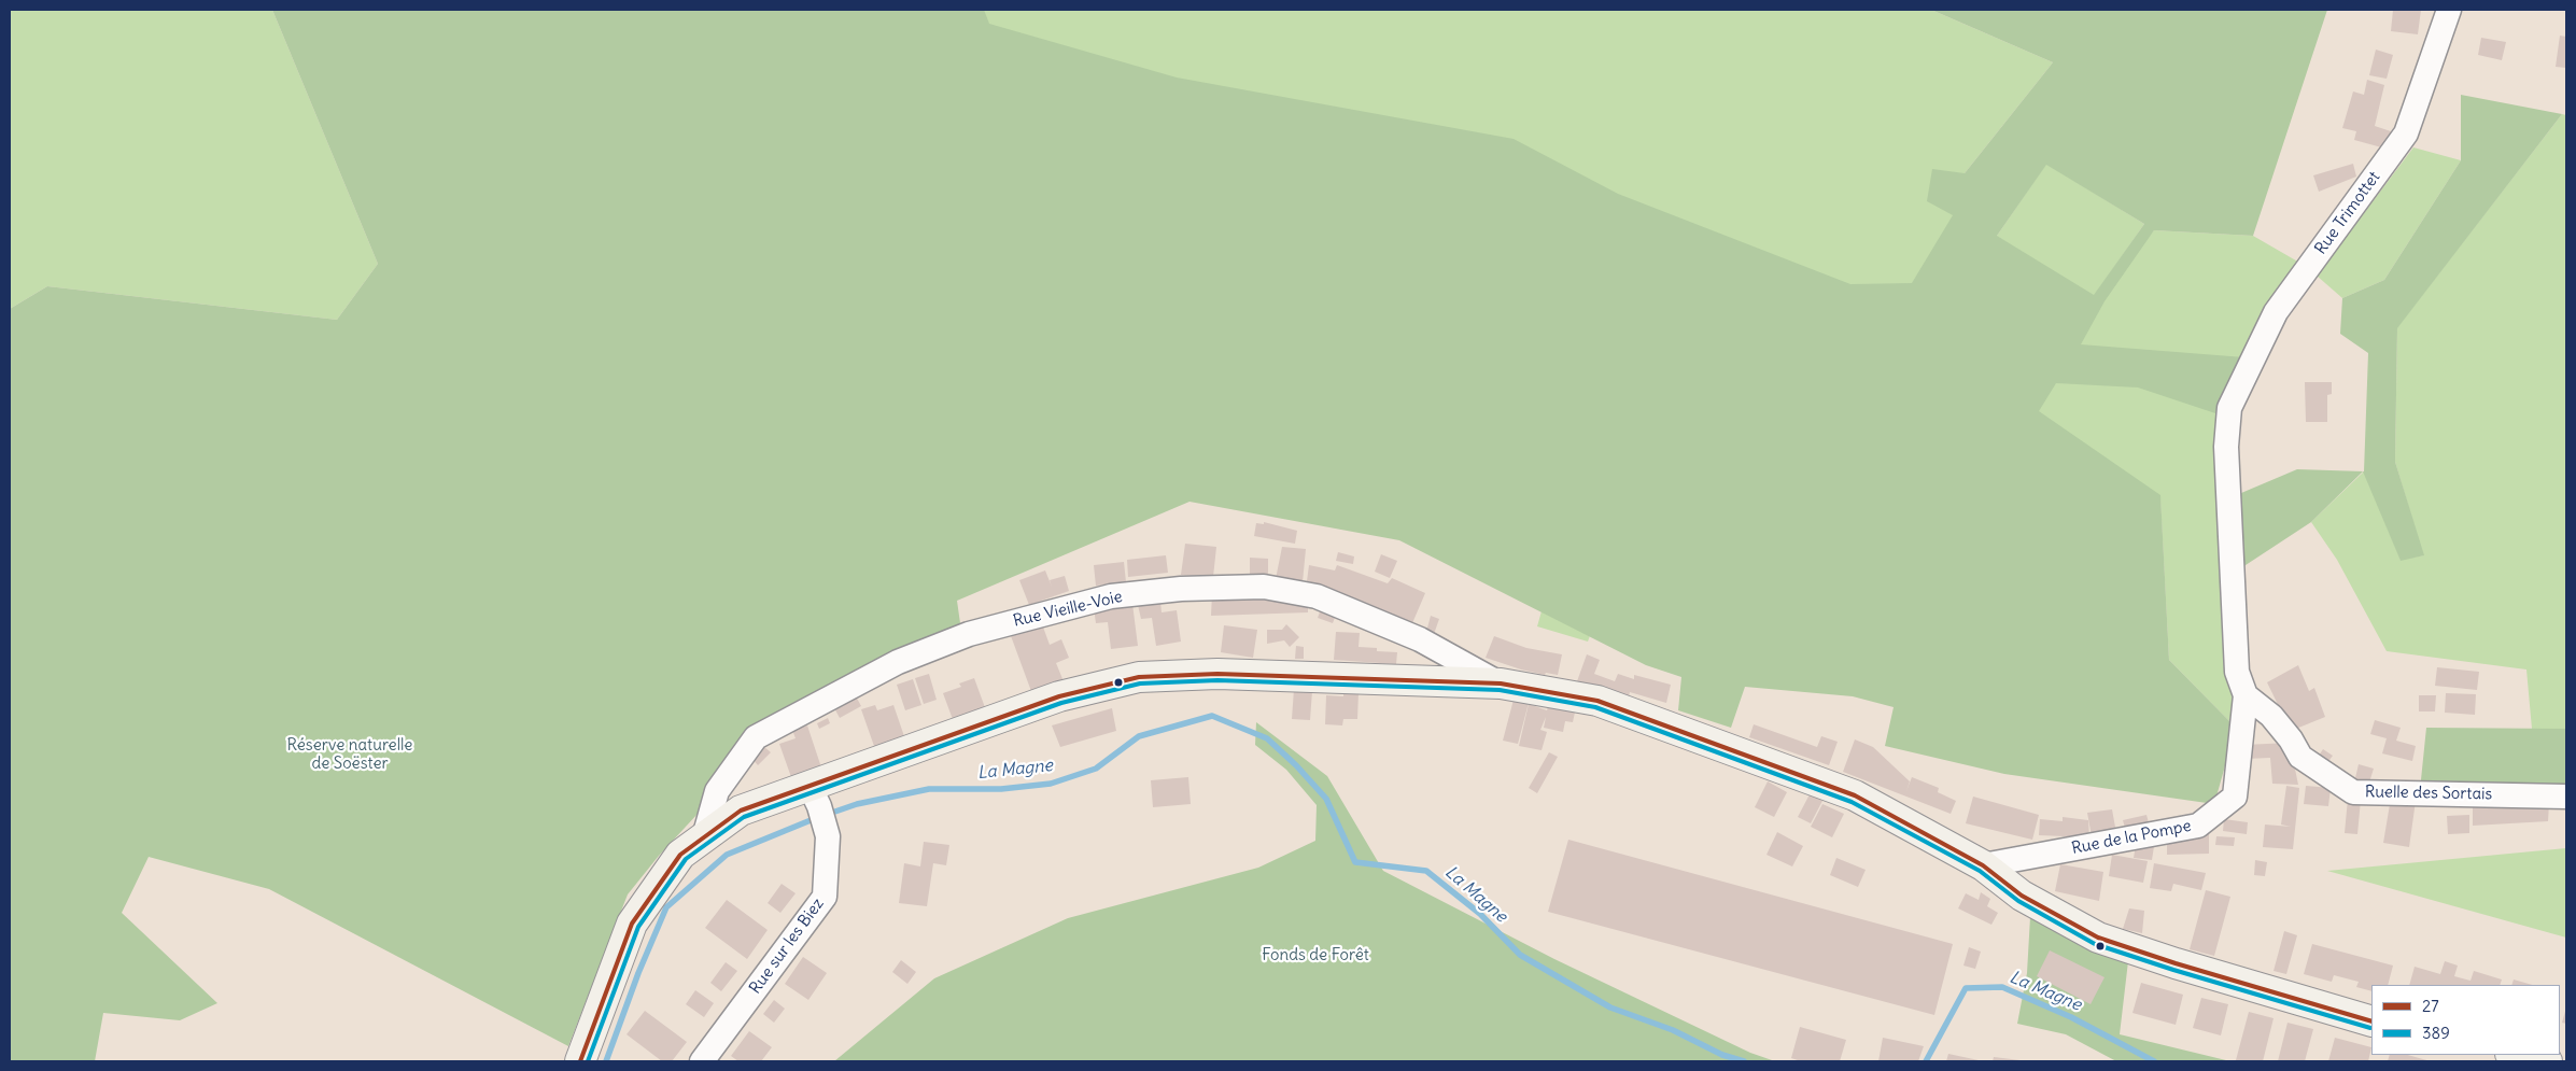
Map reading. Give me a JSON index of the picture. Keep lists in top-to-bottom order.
{
  "streets": {
    "street": [
      "Rue Trimottet",
      "Rue Vieille-Voie",
      "Ruelle des Sortais",
      "Rue de la Pompe",
      "Rue sur les Biez"
    ]
  },
  "crossings": [
    ["Rue Trimottet", "Rue de la Pompe"],
    ["Ruelle des Sortais", "Rue de la Pompe"]
  ],
  "water": ["La Magne"],
  "parks": ["Réserve naturelle de Soëster", "Fonds de Forêt"],
  "lines": ["transit line 27", "transit line 389"],
  "legend": ["27", "389"]
}
